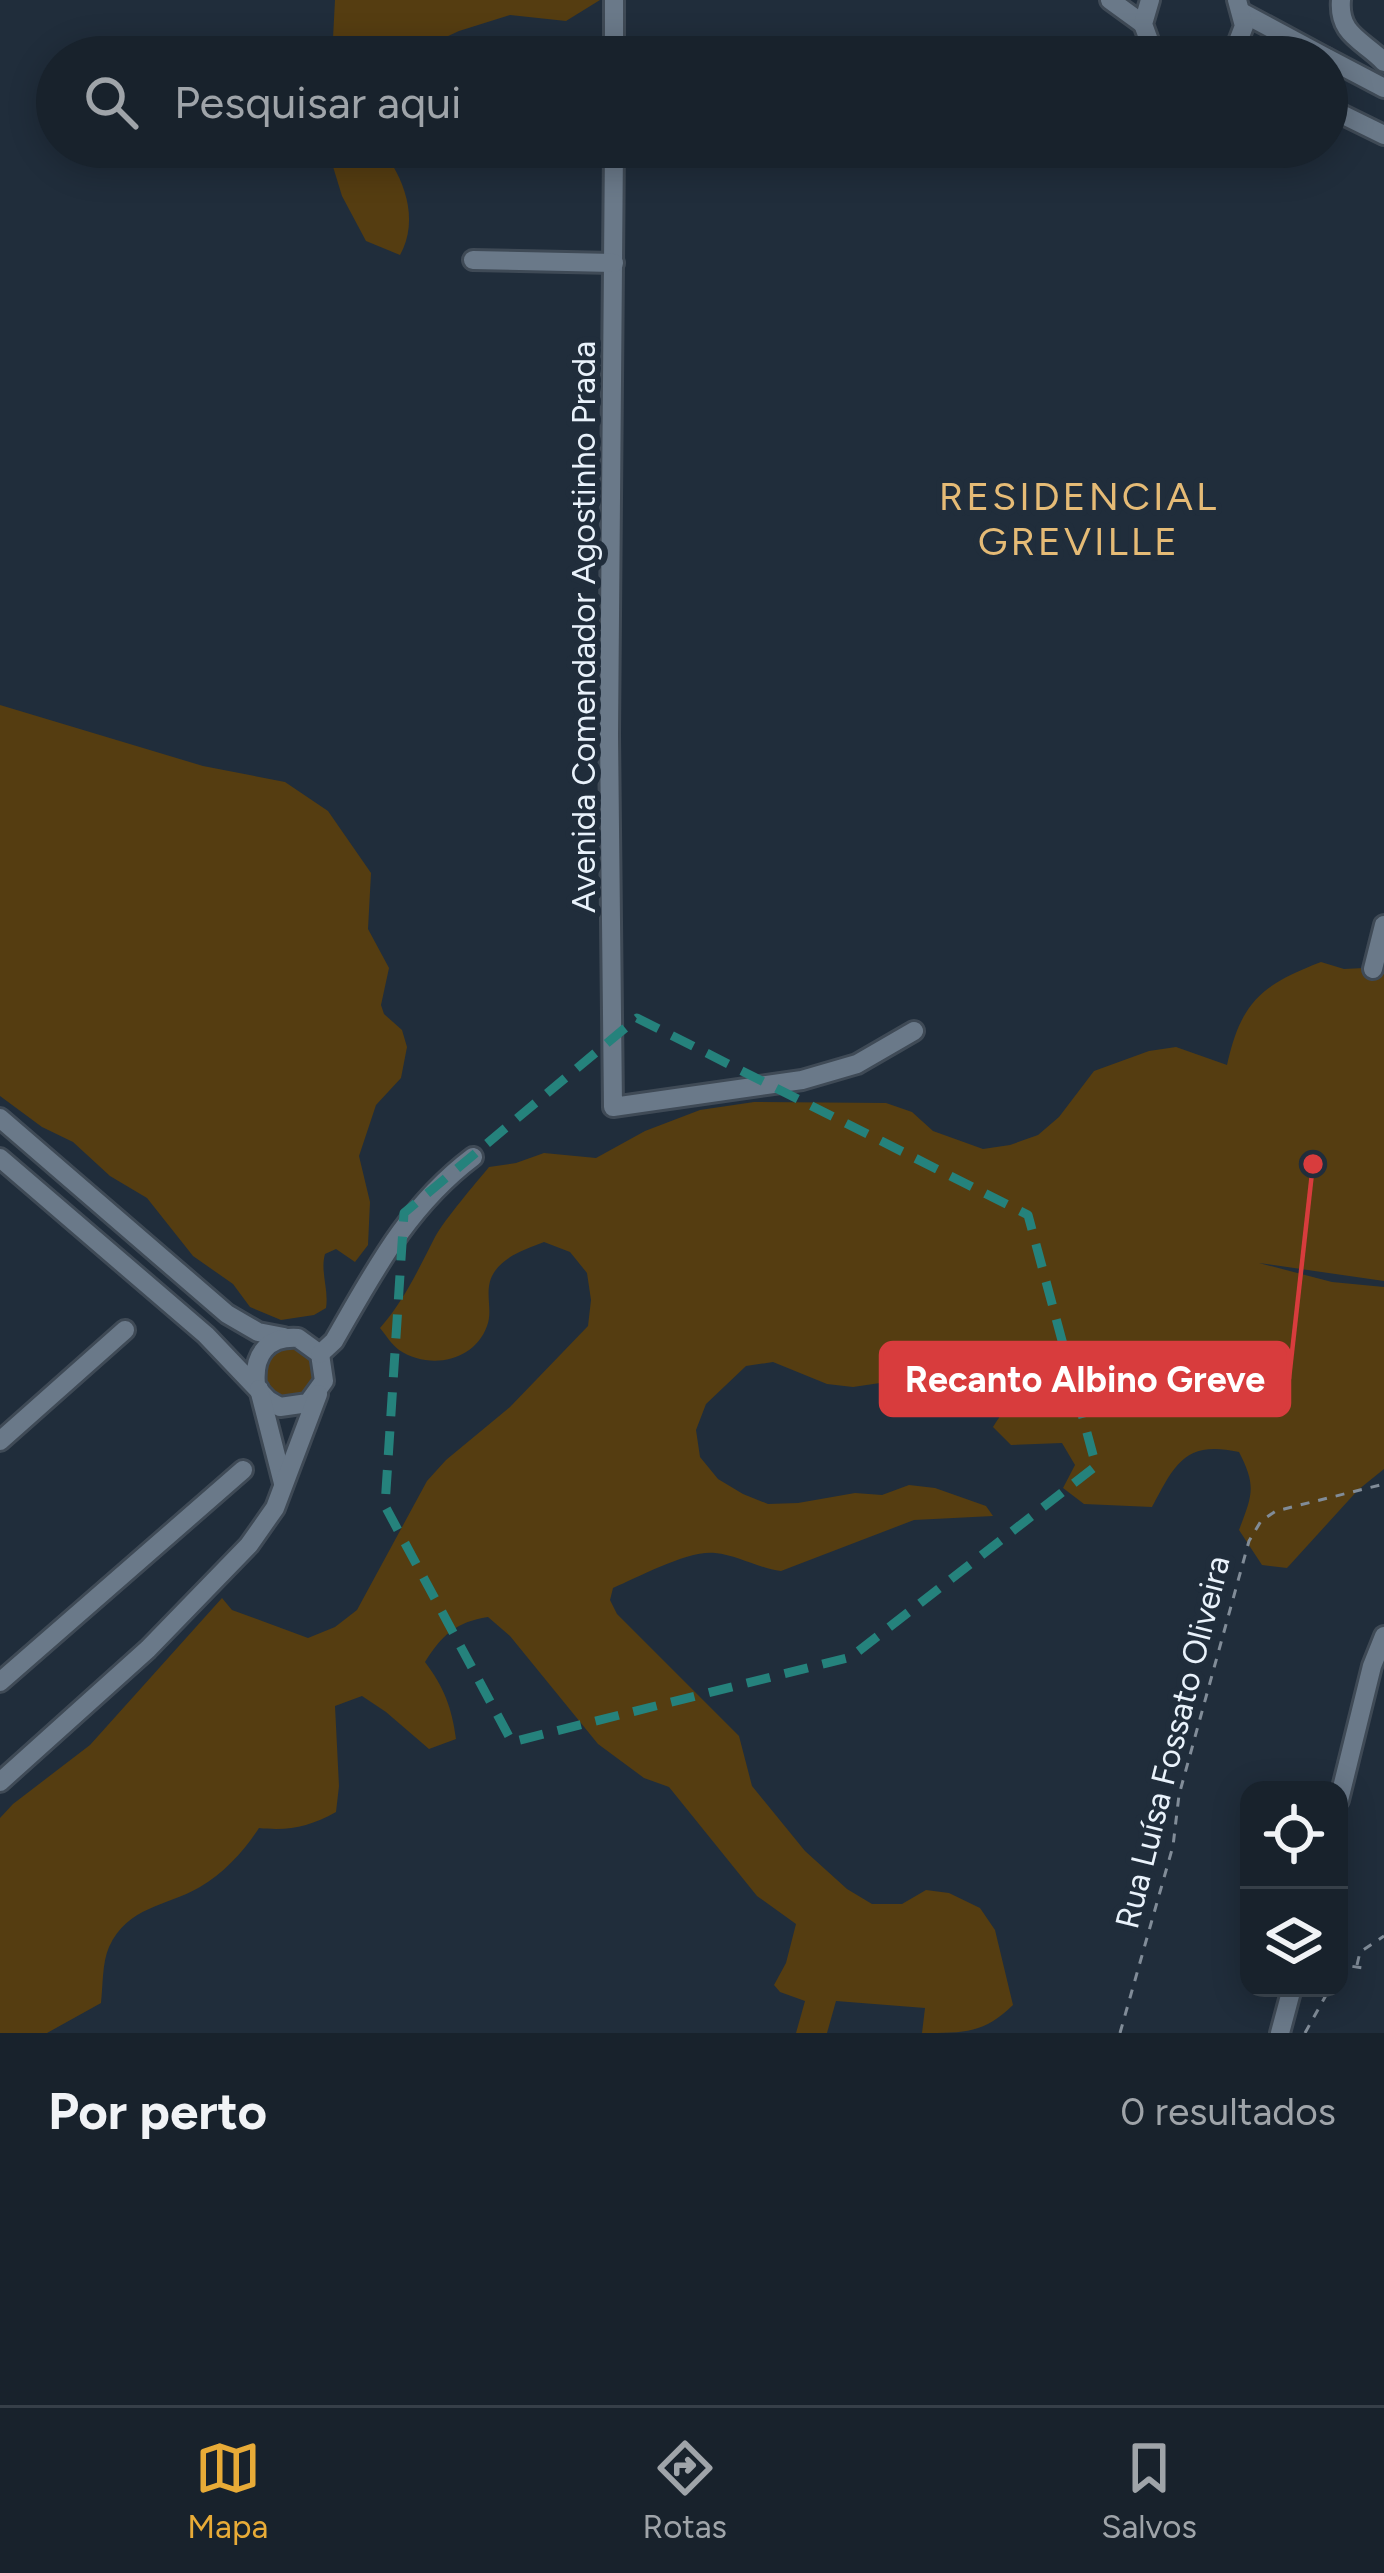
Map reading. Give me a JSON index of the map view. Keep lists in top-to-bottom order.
{
  "streets": {
    "street": ["Avenida Comendador Agostinho Prada"],
    "path": ["Rua Luísa Fossato Oliveira"]
  },
  "districts": ["RESIDENCIAL GREVILLE"],
  "places": ["Recanto Albino Greve"],
  "page": {
    "search": "Pesquisar aqui",
    "heading": ["Por perto", "0 resultados"],
    "nav": ["Mapa", "Rotas", "Salvos"]
  }
}
